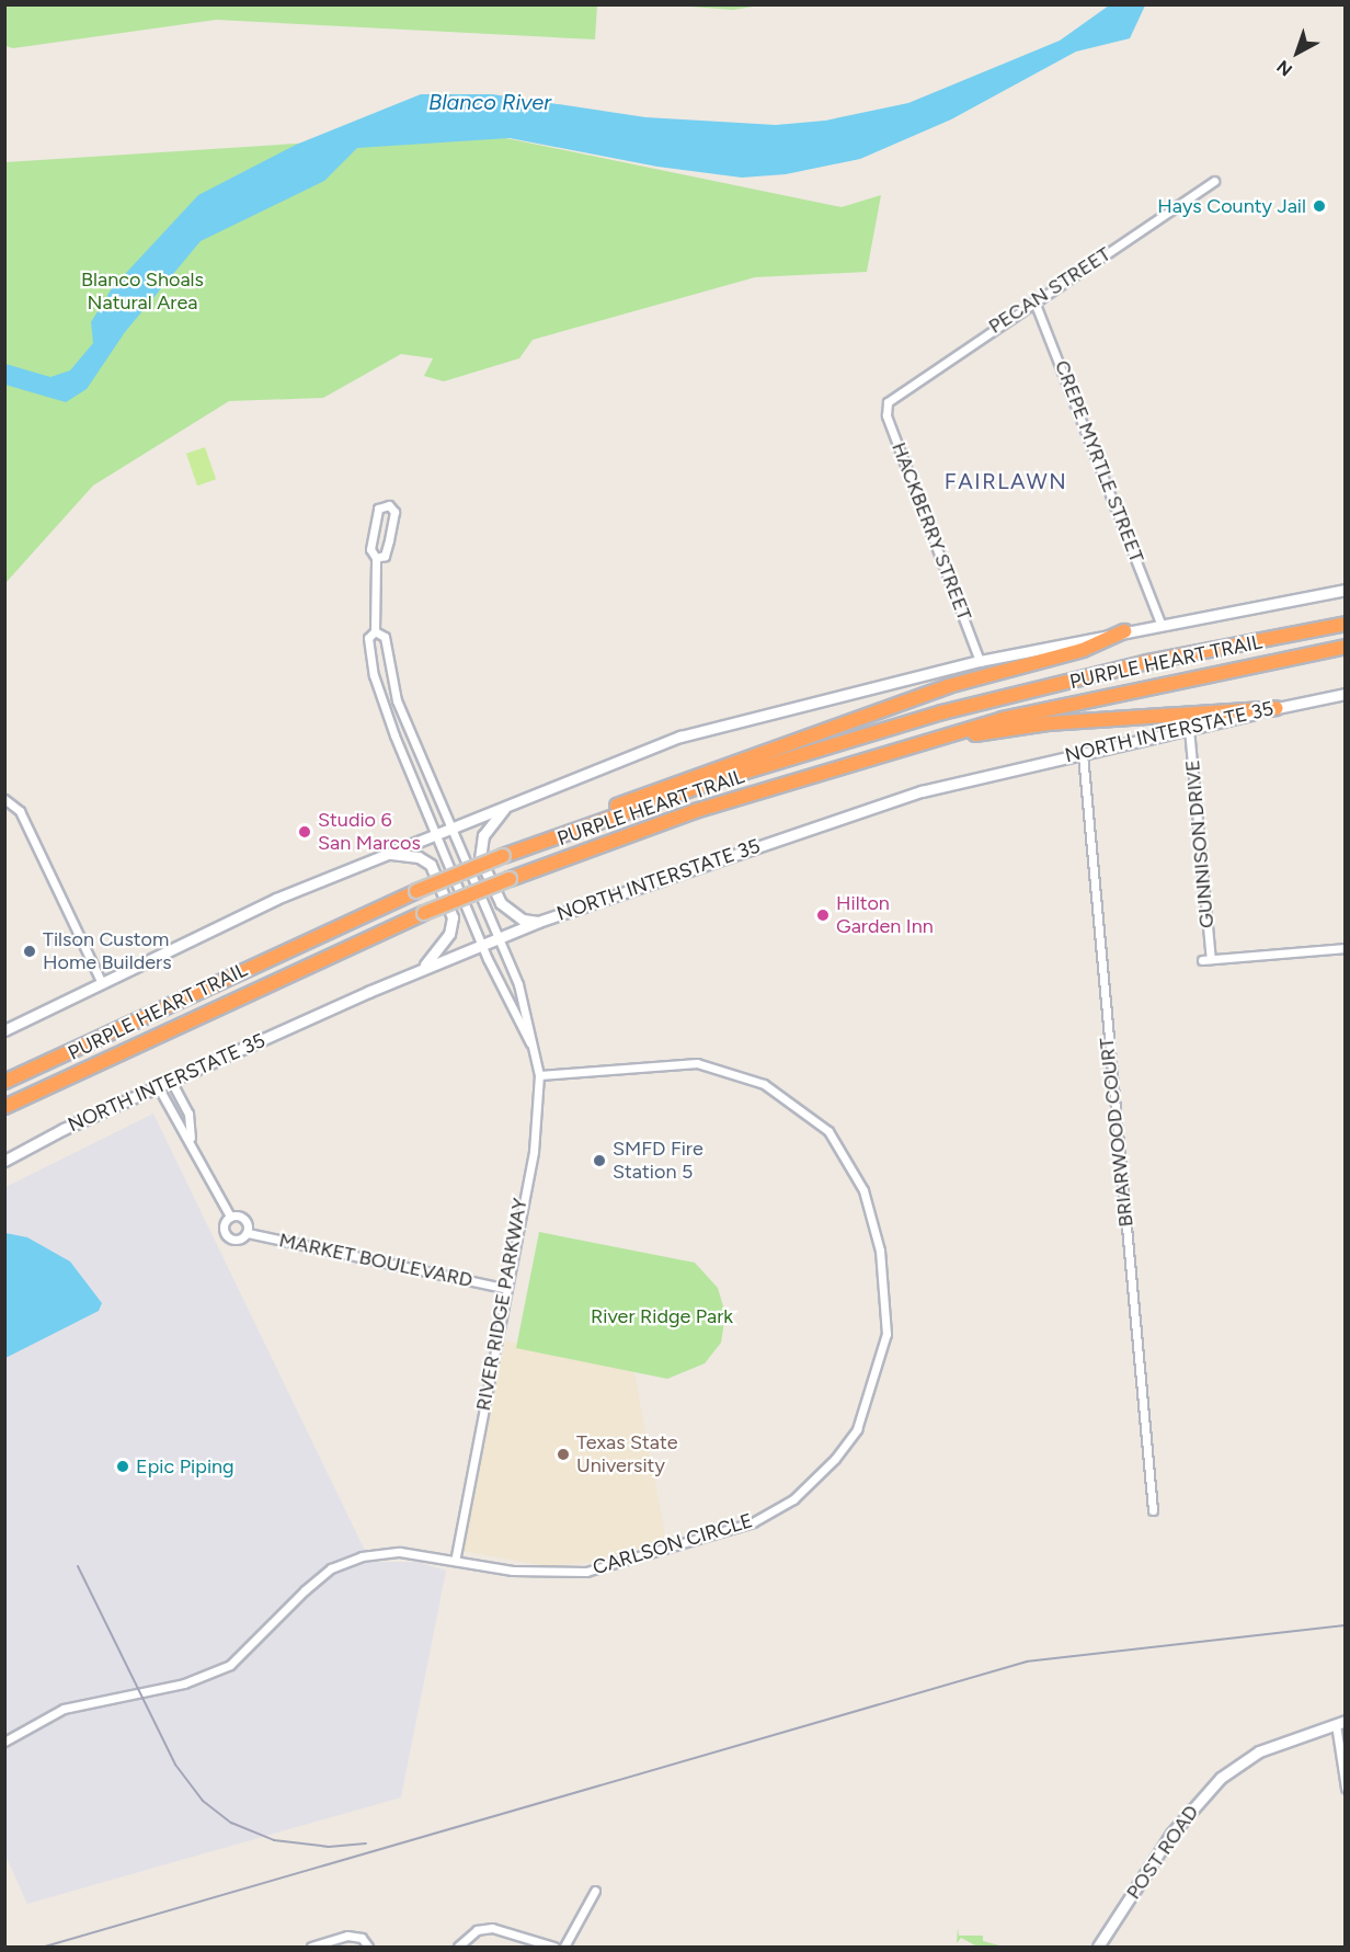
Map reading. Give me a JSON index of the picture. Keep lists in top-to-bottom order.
{
  "streets": {
    "highway": ["PURPLE HEART TRAIL"],
    "main road": ["NORTH INTERSTATE 35", "POST ROAD"],
    "street": [
      "PECAN STREET",
      "CREPE MYRTLE STREET",
      "HACKBERRY STREET",
      "GUNNISON DRIVE",
      "BRIARWOOD COURT",
      "MARKET BOULEVARD",
      "RIVER RIDGE PARKWAY",
      "CARLSON CIRCLE"
    ]
  },
  "crossings": [
    ["PECAN STREET", "CREPE MYRTLE STREET"],
    ["PECAN STREET", "HACKBERRY STREET"],
    ["NORTH INTERSTATE 35", "GUNNISON DRIVE"],
    ["NORTH INTERSTATE 35", "BRIARWOOD COURT"],
    ["NORTH INTERSTATE 35", "MARKET BOULEVARD"],
    ["NORTH INTERSTATE 35", "RIVER RIDGE PARKWAY"],
    ["MARKET BOULEVARD", "RIVER RIDGE PARKWAY"],
    ["RIVER RIDGE PARKWAY", "CARLSON CIRCLE"]
  ],
  "districts": ["FAIRLAWN"],
  "water": ["Blanco River"],
  "parks": ["Blanco Shoals Natural Area", "River Ridge Park"],
  "places": [
    "Hays County Jail",
    "Studio 6 San Marcos",
    "Hilton Garden Inn",
    "Tilson Custom Home Builders",
    "SMFD Fire Station 5",
    "Texas State University",
    "Epic Piping"
  ],
  "north": "bottom left"
}
